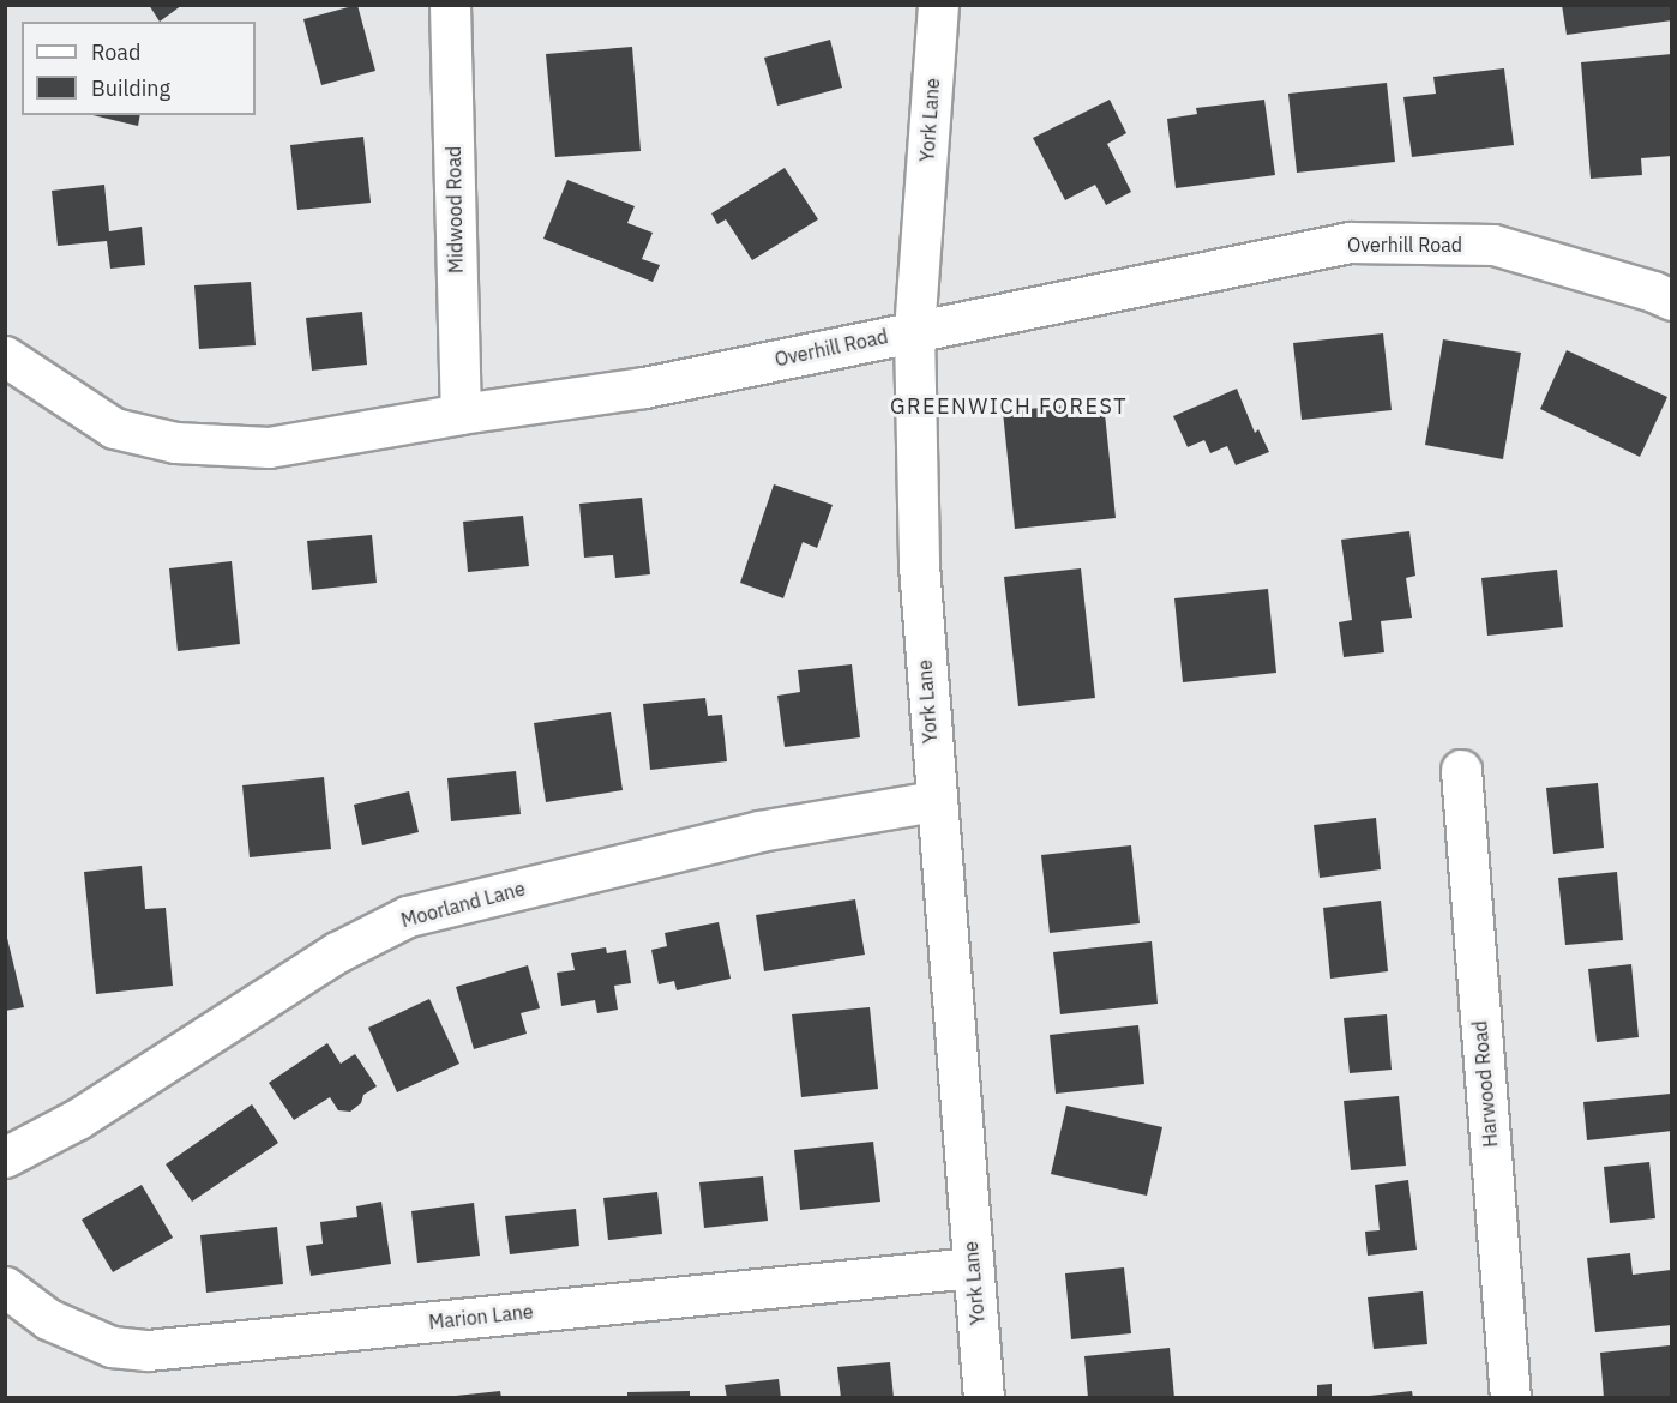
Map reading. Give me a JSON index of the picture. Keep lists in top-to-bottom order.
{
  "streets": {
    "street": [
      "York Lane",
      "Midwood Road",
      "Overhill Road",
      "Moorland Lane",
      "Harwood Road",
      "Marion Lane"
    ]
  },
  "crossings": [
    ["York Lane", "Overhill Road"],
    ["York Lane", "Moorland Lane"],
    ["York Lane", "Marion Lane"],
    ["Midwood Road", "Overhill Road"]
  ],
  "districts": ["GREENWICH FOREST"],
  "legend": ["Road", "Building"]
}
